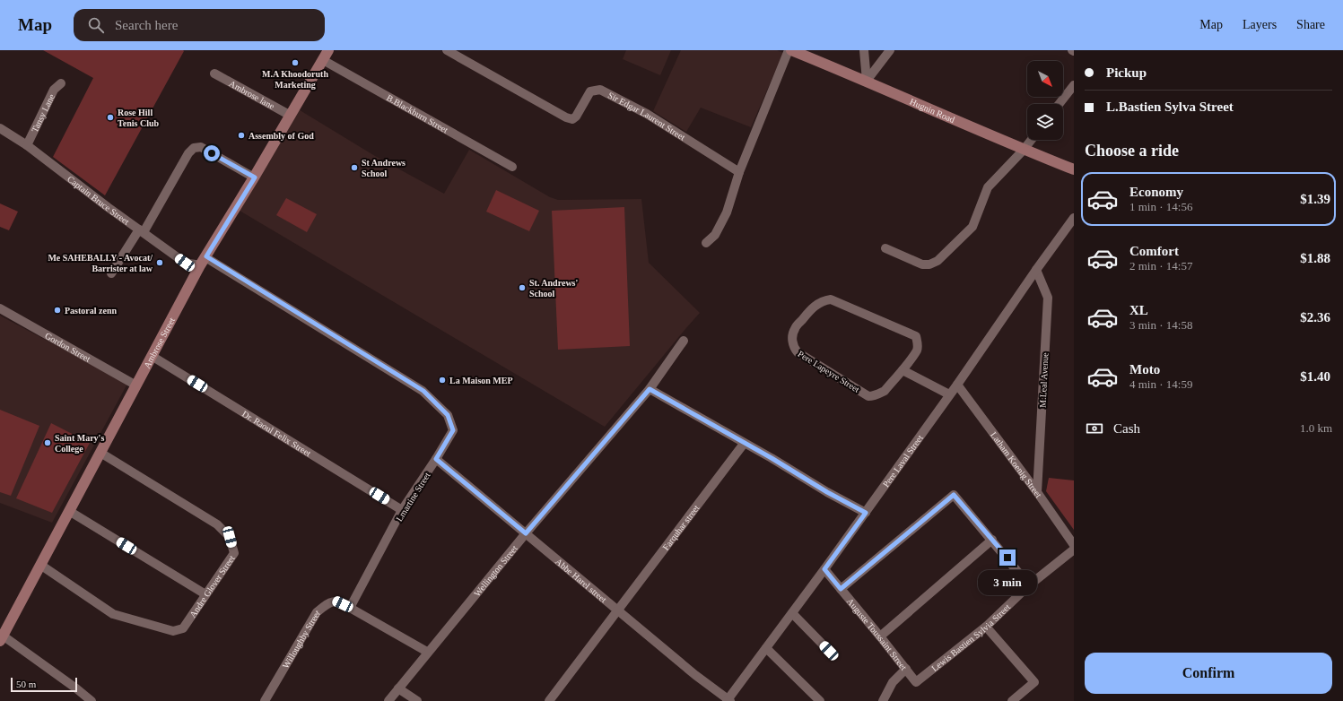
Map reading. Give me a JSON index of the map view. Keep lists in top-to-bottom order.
{
  "streets": {
    "street": [
      "Ambrose lane",
      "Hugnin Road",
      "Tansy Lane",
      "B.Blackburn Street",
      "Sir Edgar Laurent Street",
      "Captain Bruce Street",
      "Ambrose Street",
      "Gordon Street",
      "Pere Lapeyre Street",
      "M.Leal Avenue",
      "Dr. Raoul Felix Street",
      "Pere Laval Street",
      "Latham Koenig Street",
      "Lmartine Street",
      "Farquhar street",
      "Wellington Street",
      "Abbe Harel street",
      "Andre Glover Street",
      "Auguste Toussaint Street",
      "Lewis Bastien Sylvia Street",
      "Willoughby Street"
    ]
  },
  "crossings": [
    ["Ambrose lane", "Ambrose Street"],
    ["Tansy Lane", "Captain Bruce Street"],
    ["B.Blackburn Street", "Ambrose Street"],
    ["Captain Bruce Street", "Ambrose Street"],
    ["Captain Bruce Street", "Lmartine Street"],
    ["Ambrose Street", "Gordon Street"],
    ["Ambrose Street", "Dr. Raoul Felix Street"],
    ["Ambrose Street", "Andre Glover Street"],
    ["M.Leal Avenue", "Pere Laval Street"],
    ["M.Leal Avenue", "Latham Koenig Street"],
    ["Dr. Raoul Felix Street", "Lmartine Street"],
    ["Pere Laval Street", "Latham Koenig Street"],
    ["Pere Laval Street", "Abbe Harel street"],
    ["Pere Laval Street", "Auguste Toussaint Street"],
    ["Lmartine Street", "Abbe Harel street"],
    ["Lmartine Street", "Willoughby Street"],
    ["Farquhar street", "Abbe Harel street"],
    ["Wellington Street", "Abbe Harel street"],
    ["Wellington Street", "Willoughby Street"],
    ["Auguste Toussaint Street", "Lewis Bastien Sylvia Street"]
  ],
  "places": [
    "M.A Khoodoruth Marketing",
    "Rose Hill Tenis Club",
    "Assembly of God",
    "St Andrews School",
    "Me SAHEBALLY - Avocat/ Barrister at law",
    "St. Andrews' School",
    "Pastoral zenn",
    "La Maison MEP",
    "Saint Mary's College"
  ],
  "scale_bar": "50 m",
  "north": "bottom right",
  "page": {
    "header": "Map",
    "search": "Search here",
    "nav": ["Map", "Layers", "Share"],
    "banner": ["Pickup", "L.Bastien Sylva Street"],
    "heading": "Choose a ride",
    "list": [
      {
        "name": "Economy",
        "note": "1 min · 14:56",
        "value": "$1.39"
      },
      {
        "name": "Comfort",
        "note": "2 min · 14:57",
        "value": "$1.88"
      },
      {
        "name": "XL",
        "note": "3 min · 14:58",
        "value": "$2.36"
      },
      {
        "name": "Moto",
        "note": "4 min · 14:59",
        "value": "$1.40"
      }
    ],
    "pay": ["Cash", "1.0 km"],
    "bubble": "3 min",
    "buttons": "Confirm",
    "scale": "50 m"
  }
}
